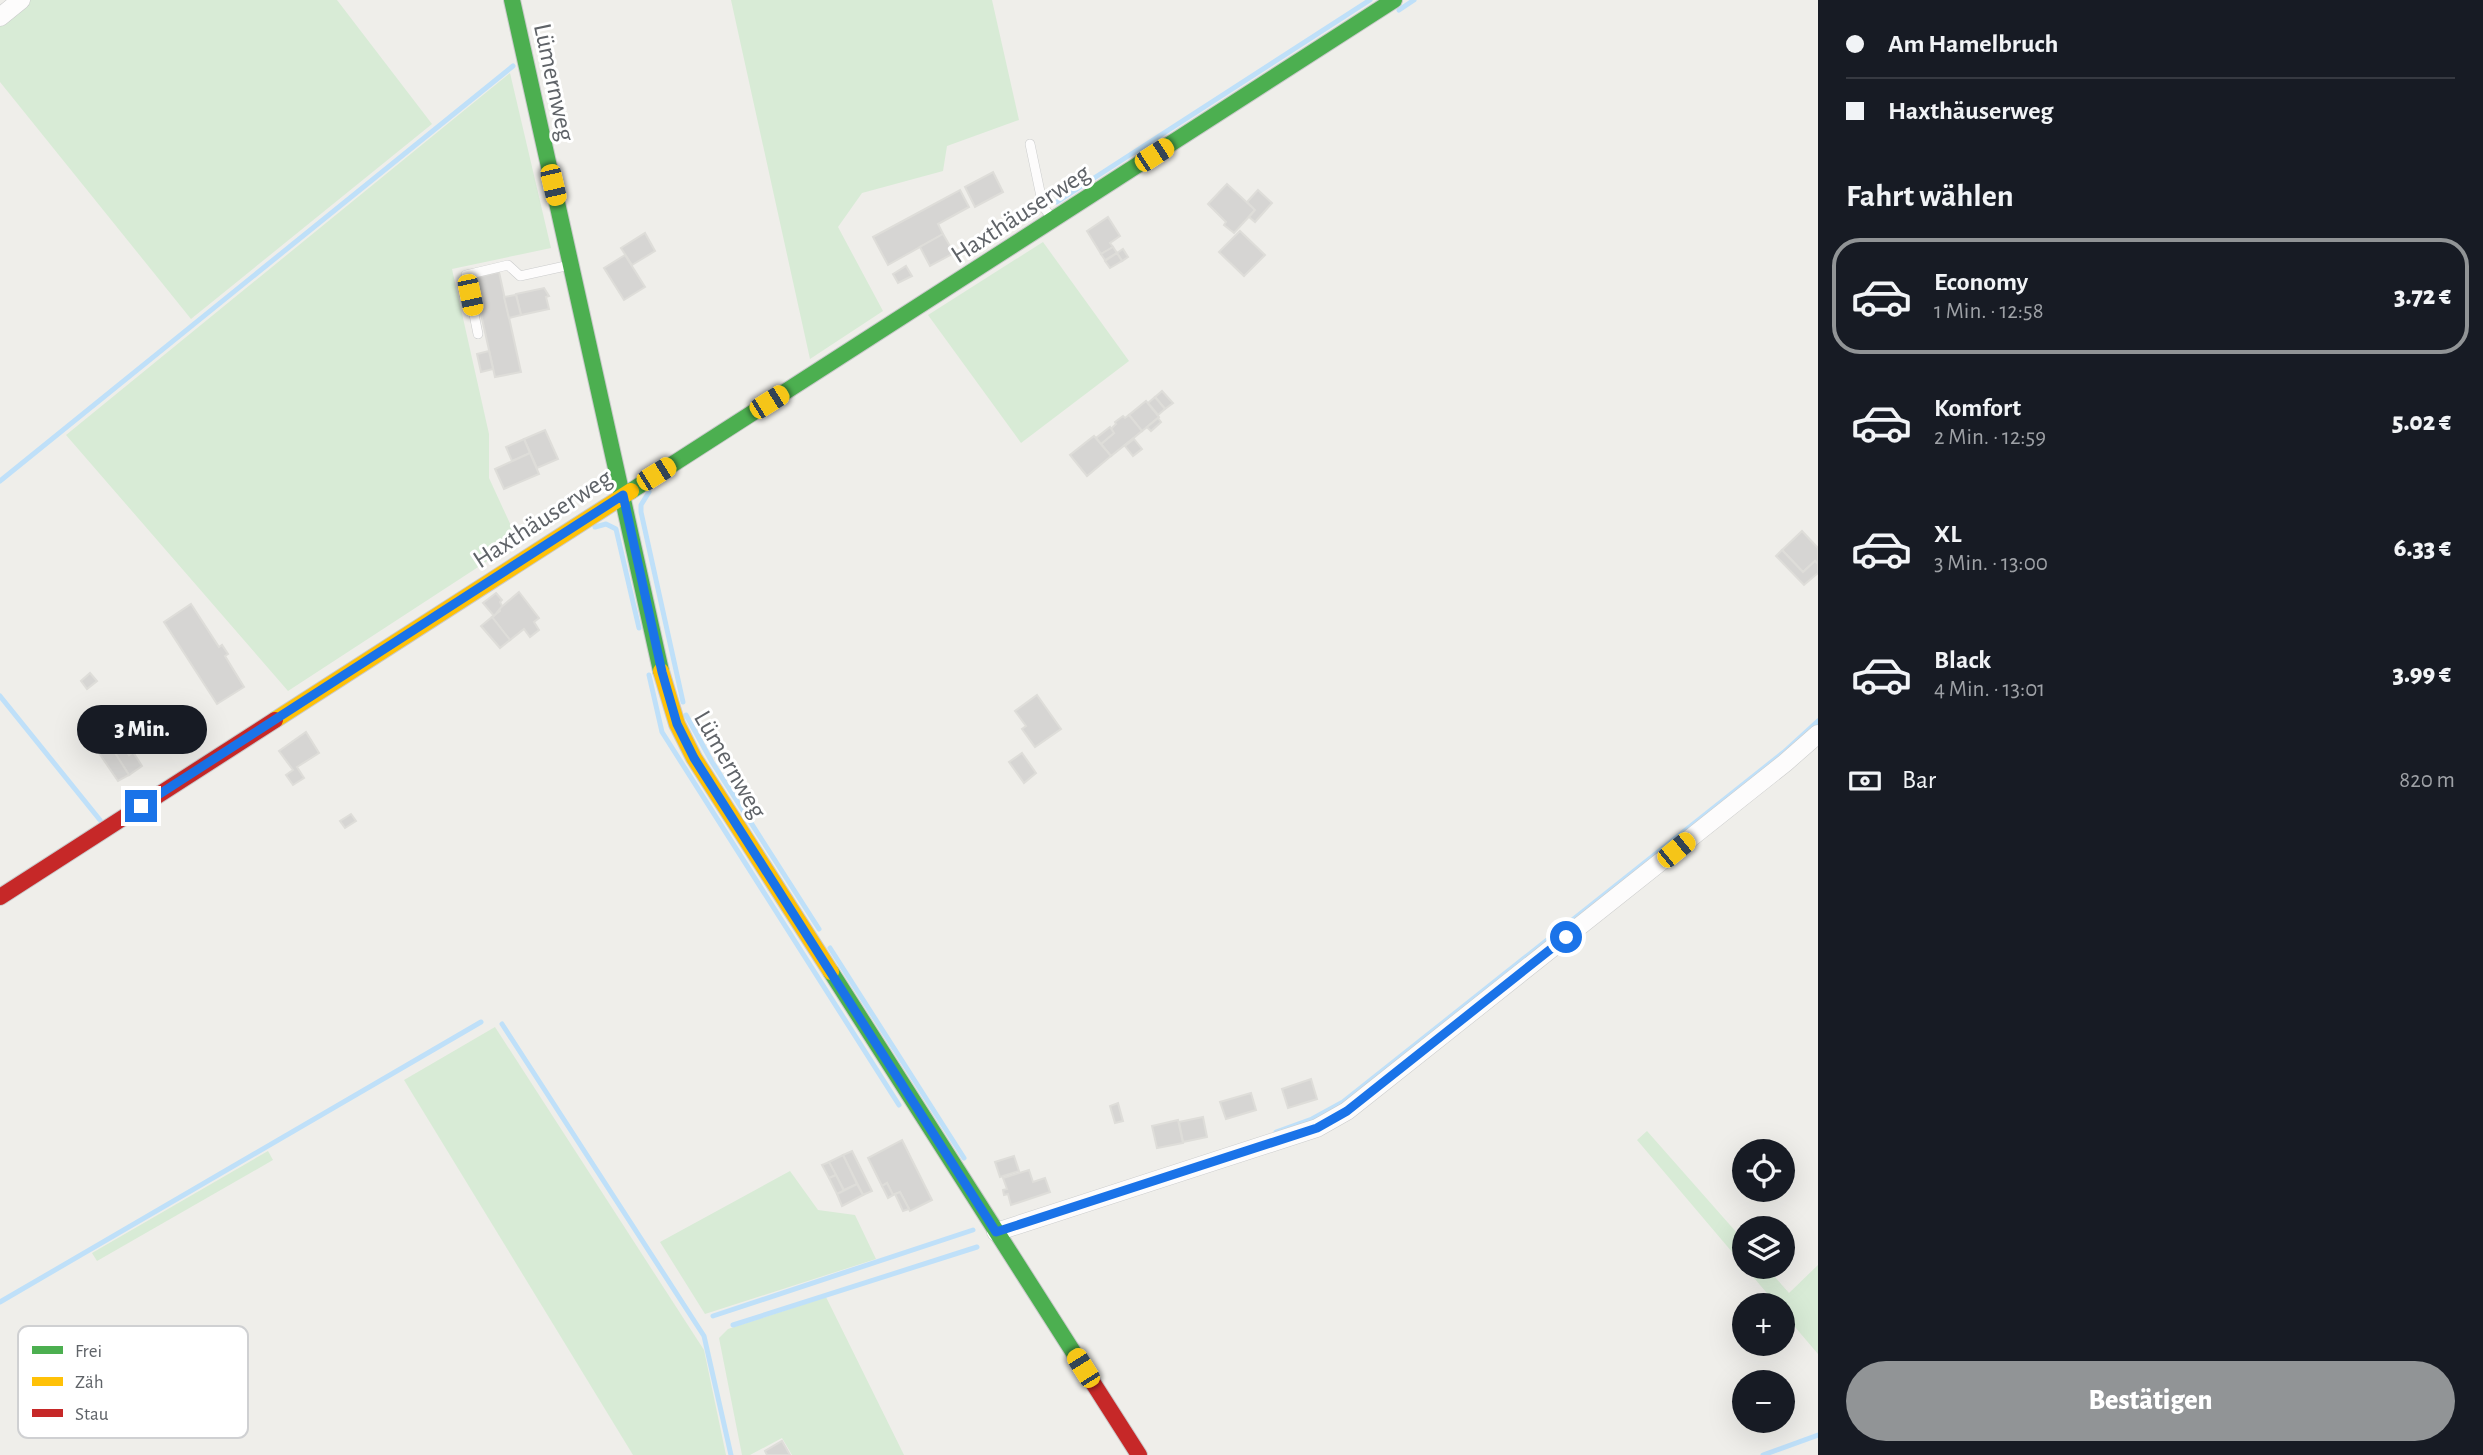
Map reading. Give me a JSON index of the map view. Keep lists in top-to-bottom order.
{
  "streets": {
    "street": ["Lümernweg", "Haxthäuserweg"]
  },
  "crossings": [
    ["Lümernweg", "Haxthäuserweg"]
  ],
  "legend": ["Frei", "Zäh", "Stau"],
  "page": {
    "banner": ["Am Hamelbruch", "Haxthäuserweg"],
    "heading": "Fahrt wählen",
    "list": [
      {
        "name": "Economy",
        "note": "1 Min. · 12:58",
        "value": "3.72 €"
      },
      {
        "name": "Komfort",
        "note": "2 Min. · 12:59",
        "value": "5.02 €"
      },
      {
        "name": "XL",
        "note": "3 Min. · 13:00",
        "value": "6.33 €"
      },
      {
        "name": "Black",
        "note": "4 Min. · 13:01",
        "value": "3.99 €"
      }
    ],
    "bubble": "3 Min.",
    "pay": ["Bar", "820 m"],
    "map_buttons": ["+", "−"],
    "buttons": "Bestätigen"
  }
}
